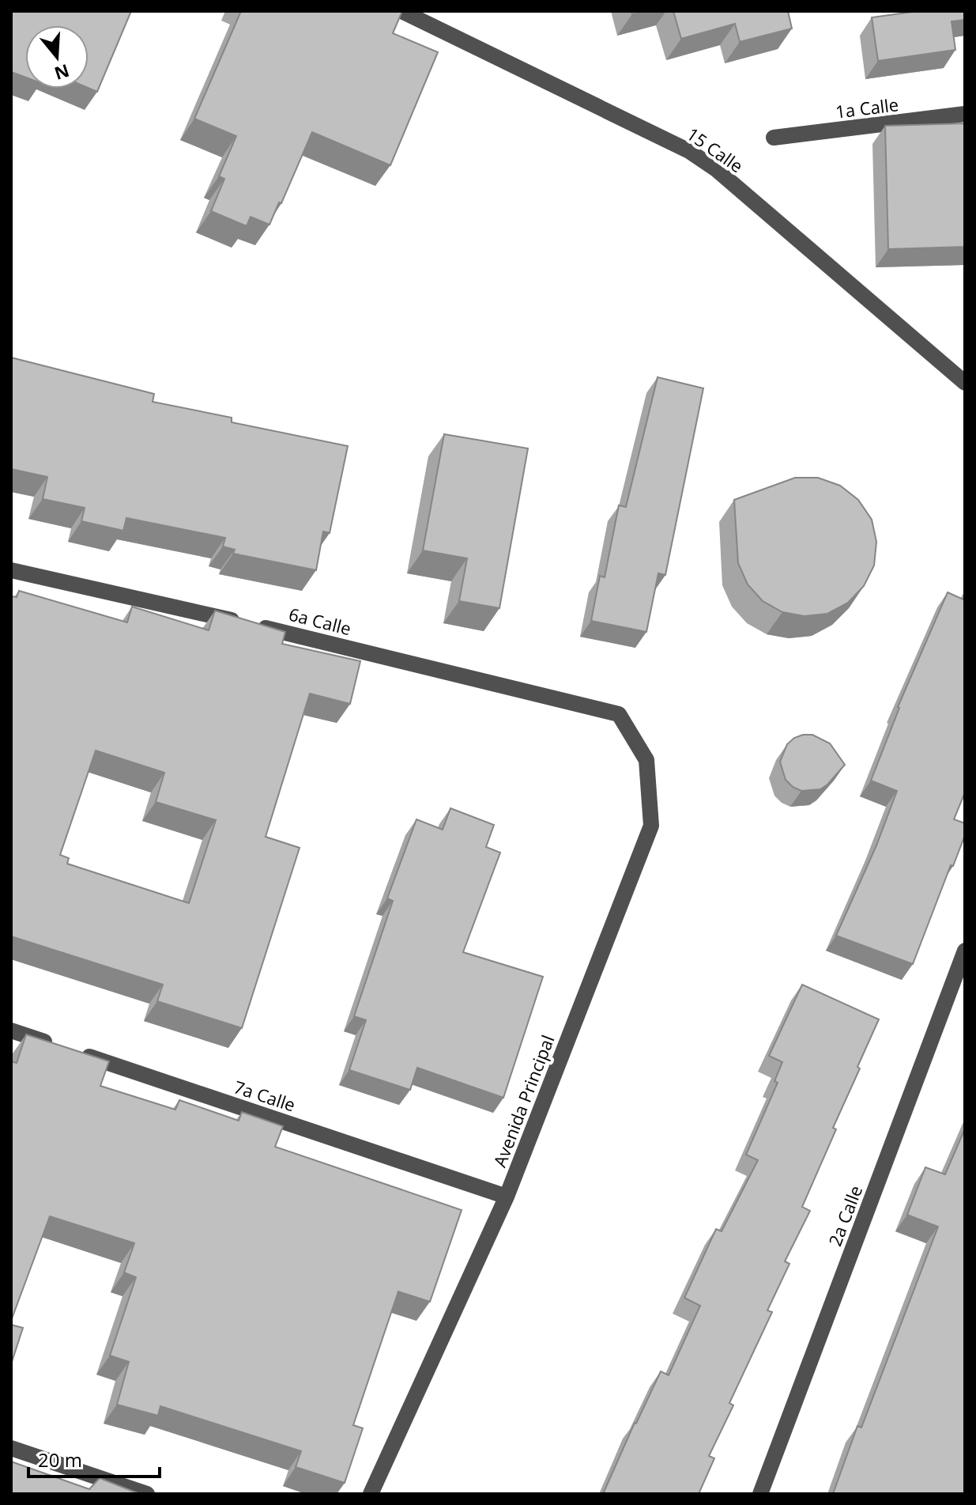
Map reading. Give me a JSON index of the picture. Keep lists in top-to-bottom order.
{
  "streets": {
    "street": [
      "1a Calle",
      "15 Calle",
      "6a Calle",
      "7a Calle",
      "Avenida Principal",
      "2a Calle"
    ]
  },
  "crossings": [
    ["6a Calle", "Avenida Principal"],
    ["7a Calle", "Avenida Principal"]
  ],
  "scale_bar": "20 m",
  "north": "bottom"
}
